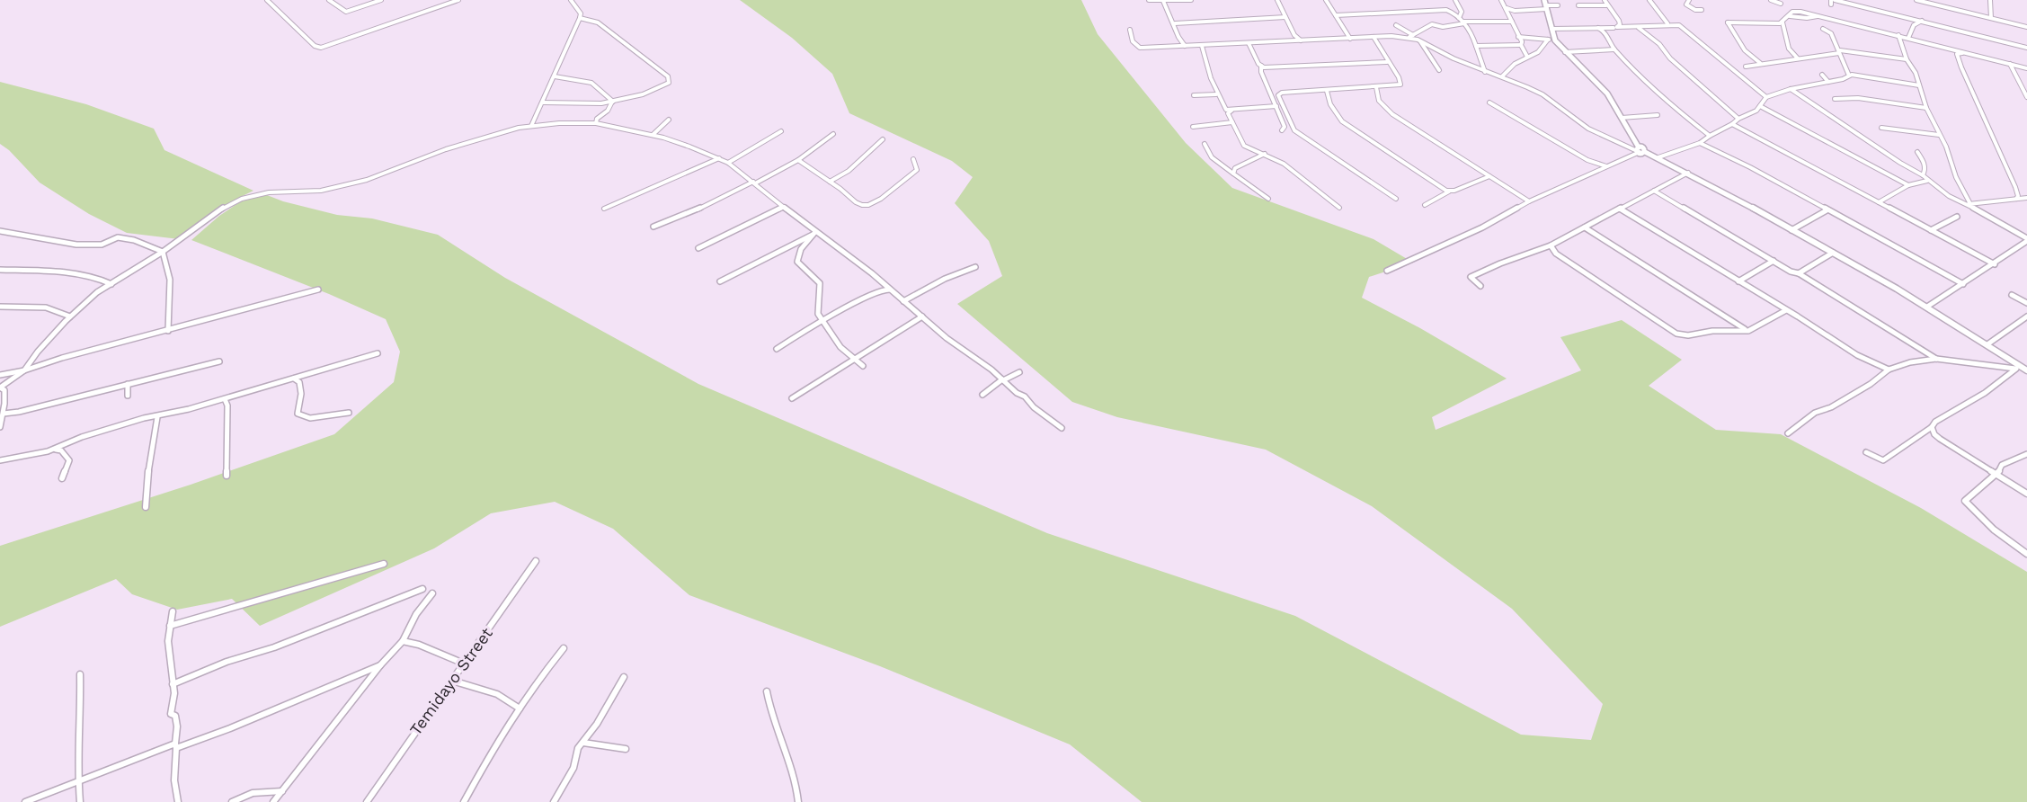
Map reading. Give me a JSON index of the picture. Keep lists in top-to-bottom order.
{
  "streets": {
    "street": ["Temidayo Street"]
  }
}
